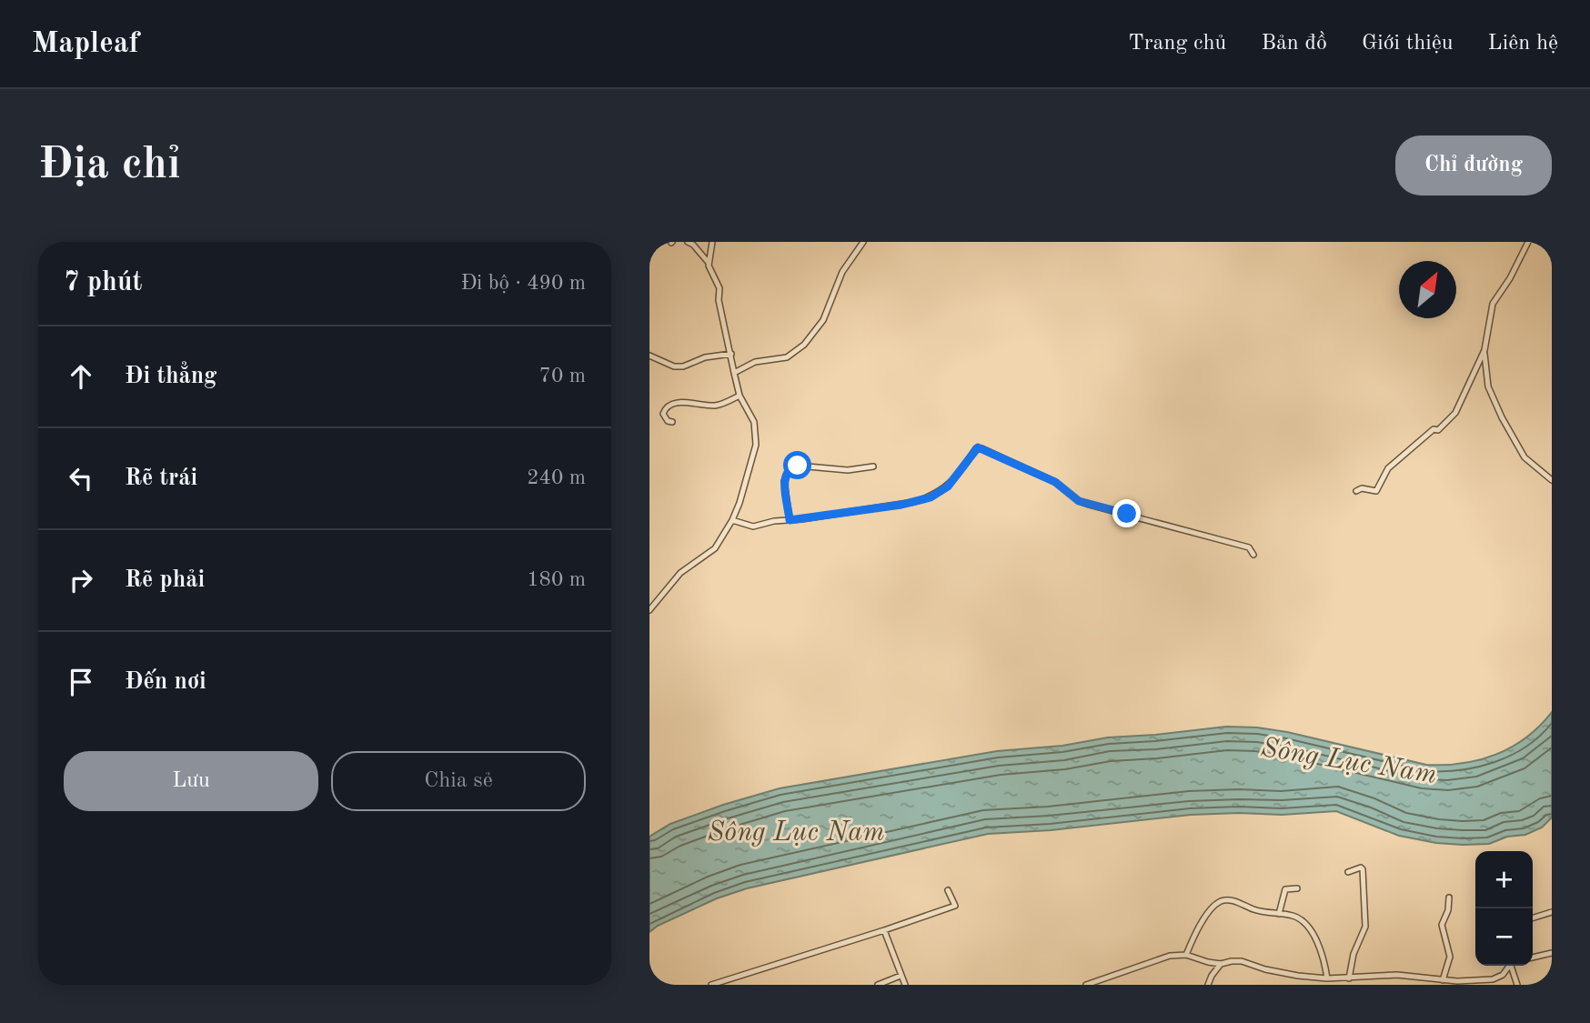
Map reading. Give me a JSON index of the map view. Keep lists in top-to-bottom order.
{
  "water": ["Sông Lục Nam"],
  "north": "top right",
  "page": {
    "header": "Mapleaf",
    "nav": [
      "Trang chủ",
      "Bản đồ",
      "Giới thiệu",
      "Liên hệ"
    ],
    "buttons": [
      "Chỉ đường",
      ["Lưu", "Chia sẻ"]
    ],
    "title": "Địa chỉ",
    "heading": ["7 phút", "Đi bộ · 490 m"],
    "list": [
      ["Đi thẳng", "70 m"],
      ["Rẽ trái", "240 m"],
      ["Rẽ phải", "180 m"],
      "Đến nơi"
    ],
    "map_buttons": ["+", "−"]
  }
}
